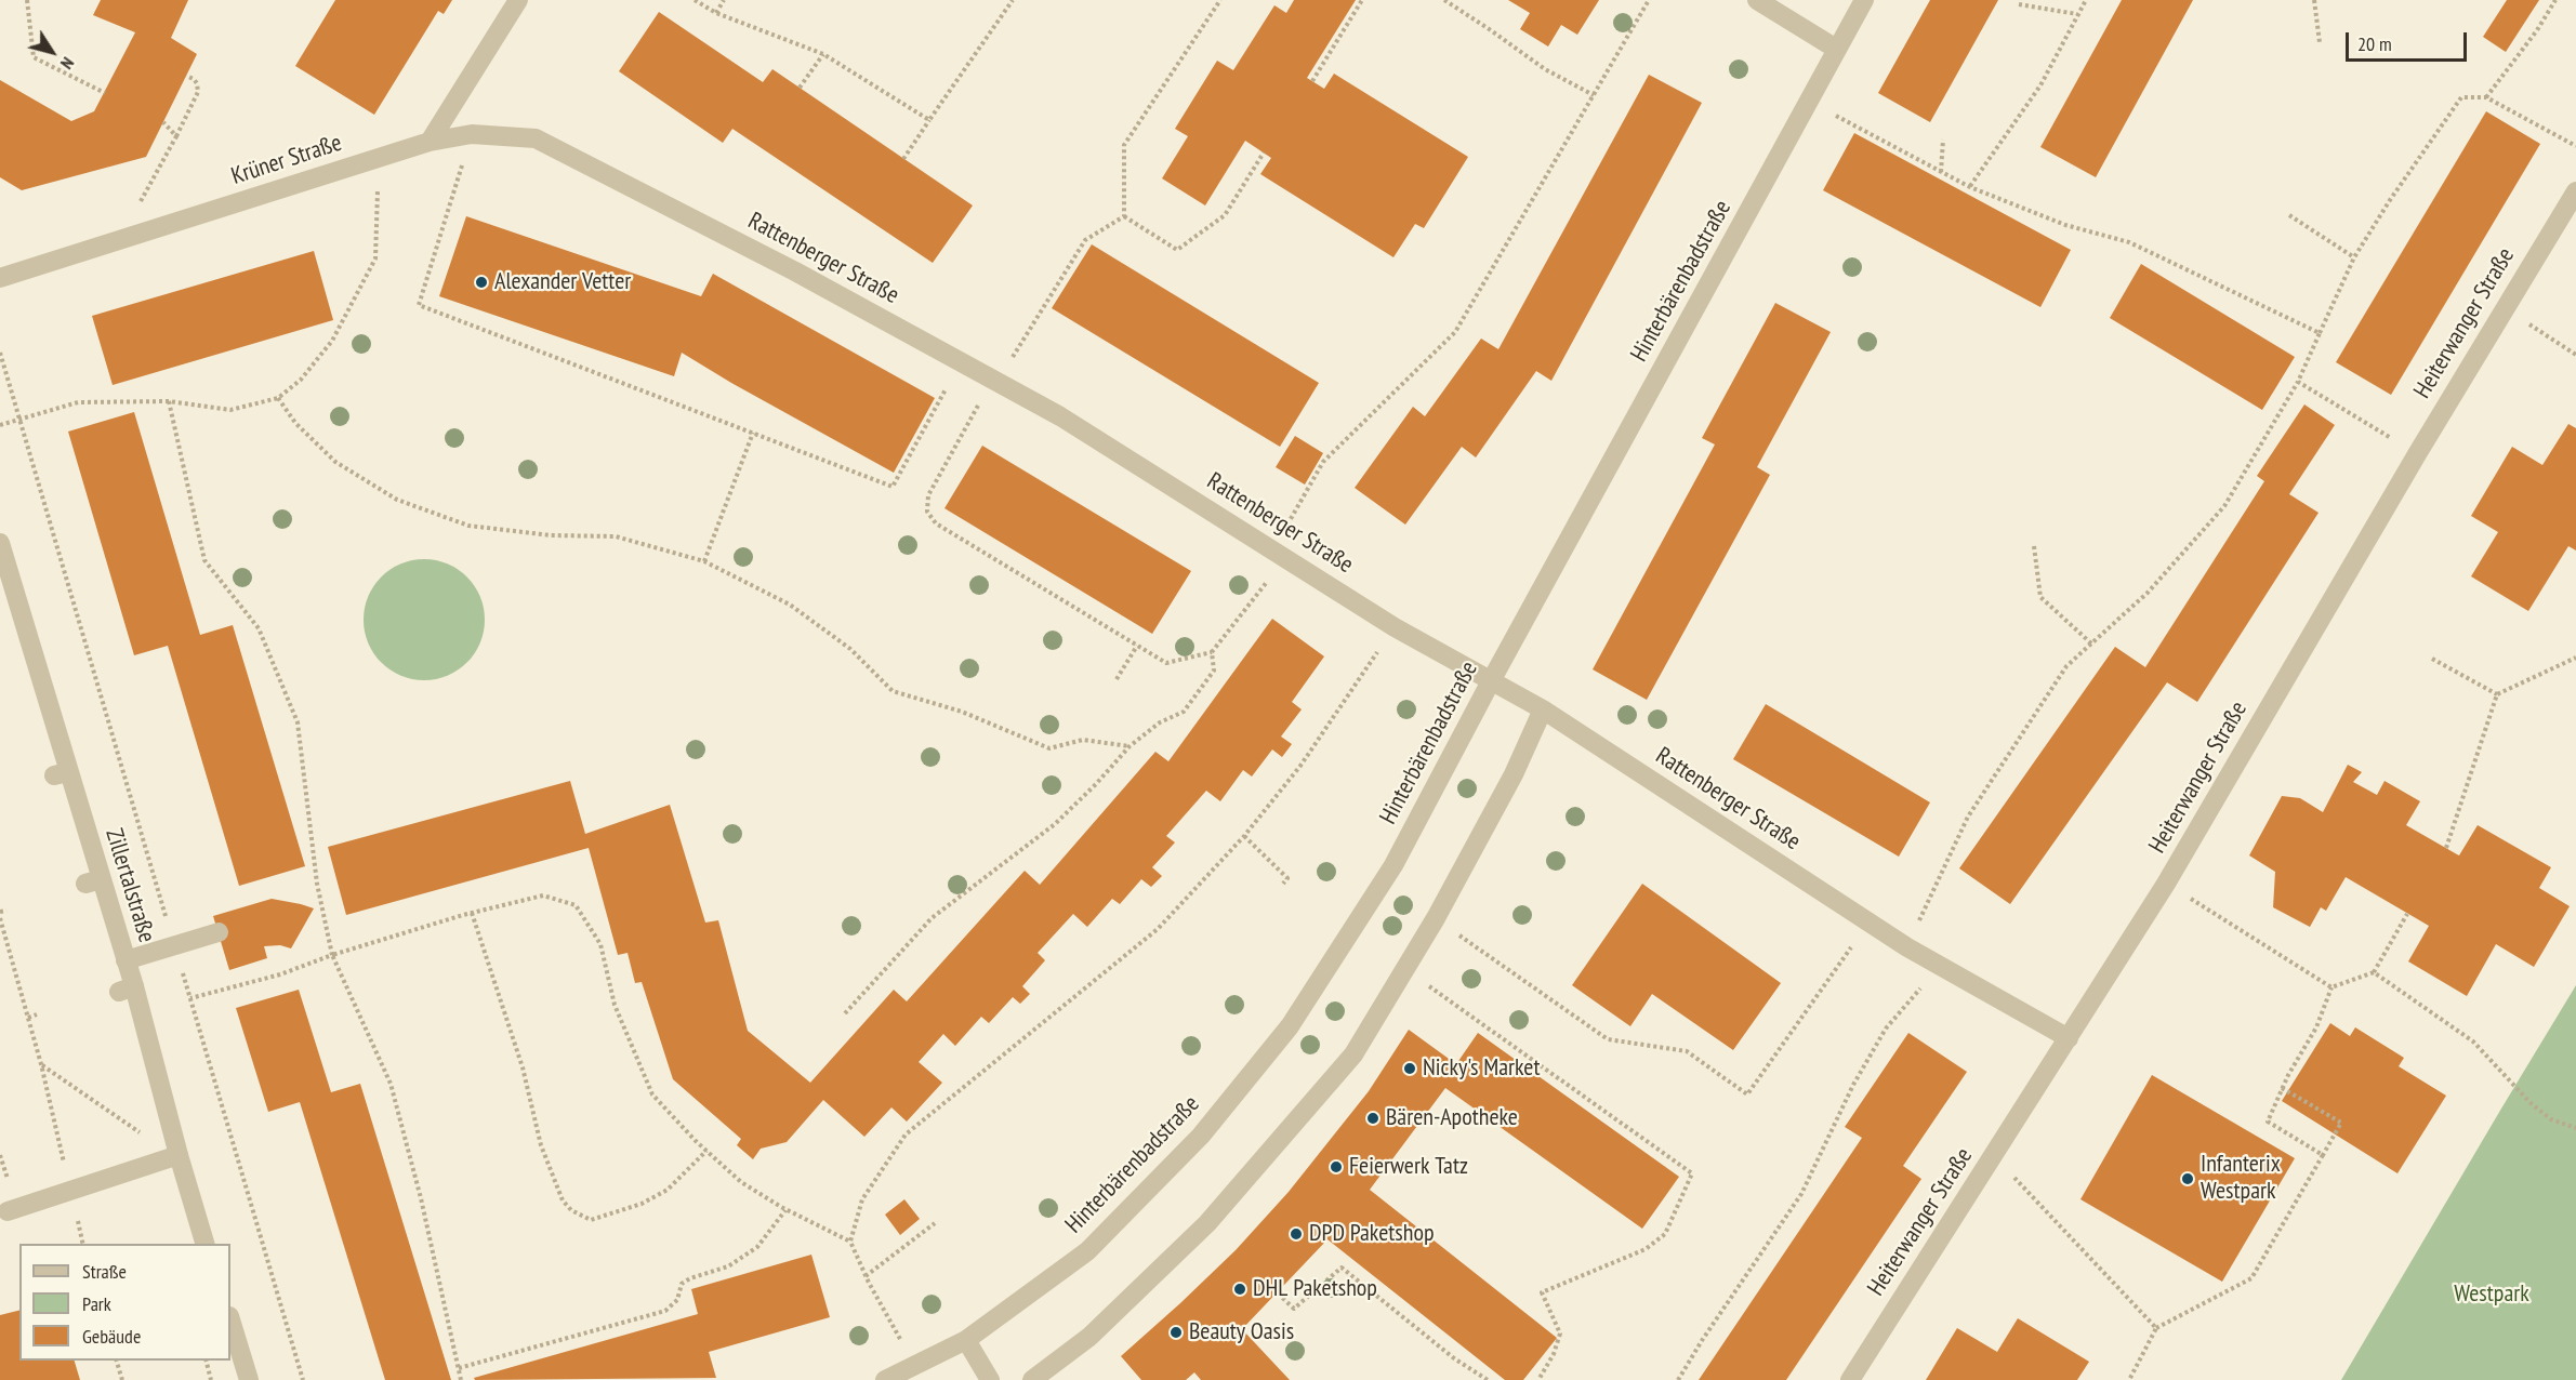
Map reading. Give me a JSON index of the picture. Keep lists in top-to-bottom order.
{
  "streets": {
    "street": [
      "Krüner Straße",
      "Rattenberger Straße",
      "Hinterbärenbadstraße",
      "Heiterwanger Straße",
      "Zillertalstraße"
    ]
  },
  "crossings": [
    ["Krüner Straße", "Rattenberger Straße"],
    ["Rattenberger Straße", "Hinterbärenbadstraße"],
    ["Rattenberger Straße", "Heiterwanger Straße"]
  ],
  "parks": ["Westpark"],
  "places": [
    "Alexander Vetter",
    "Nicky's Market",
    "Bären-Apotheke",
    "Feierwerk Tatz",
    "Infanterix Westpark",
    "DPD Paketshop",
    "DHL Paketshop",
    "Beauty Oasis"
  ],
  "legend": ["Straße", "Park", "Gebäude"],
  "scale_bar": "20 m",
  "north": "bottom right"
}
